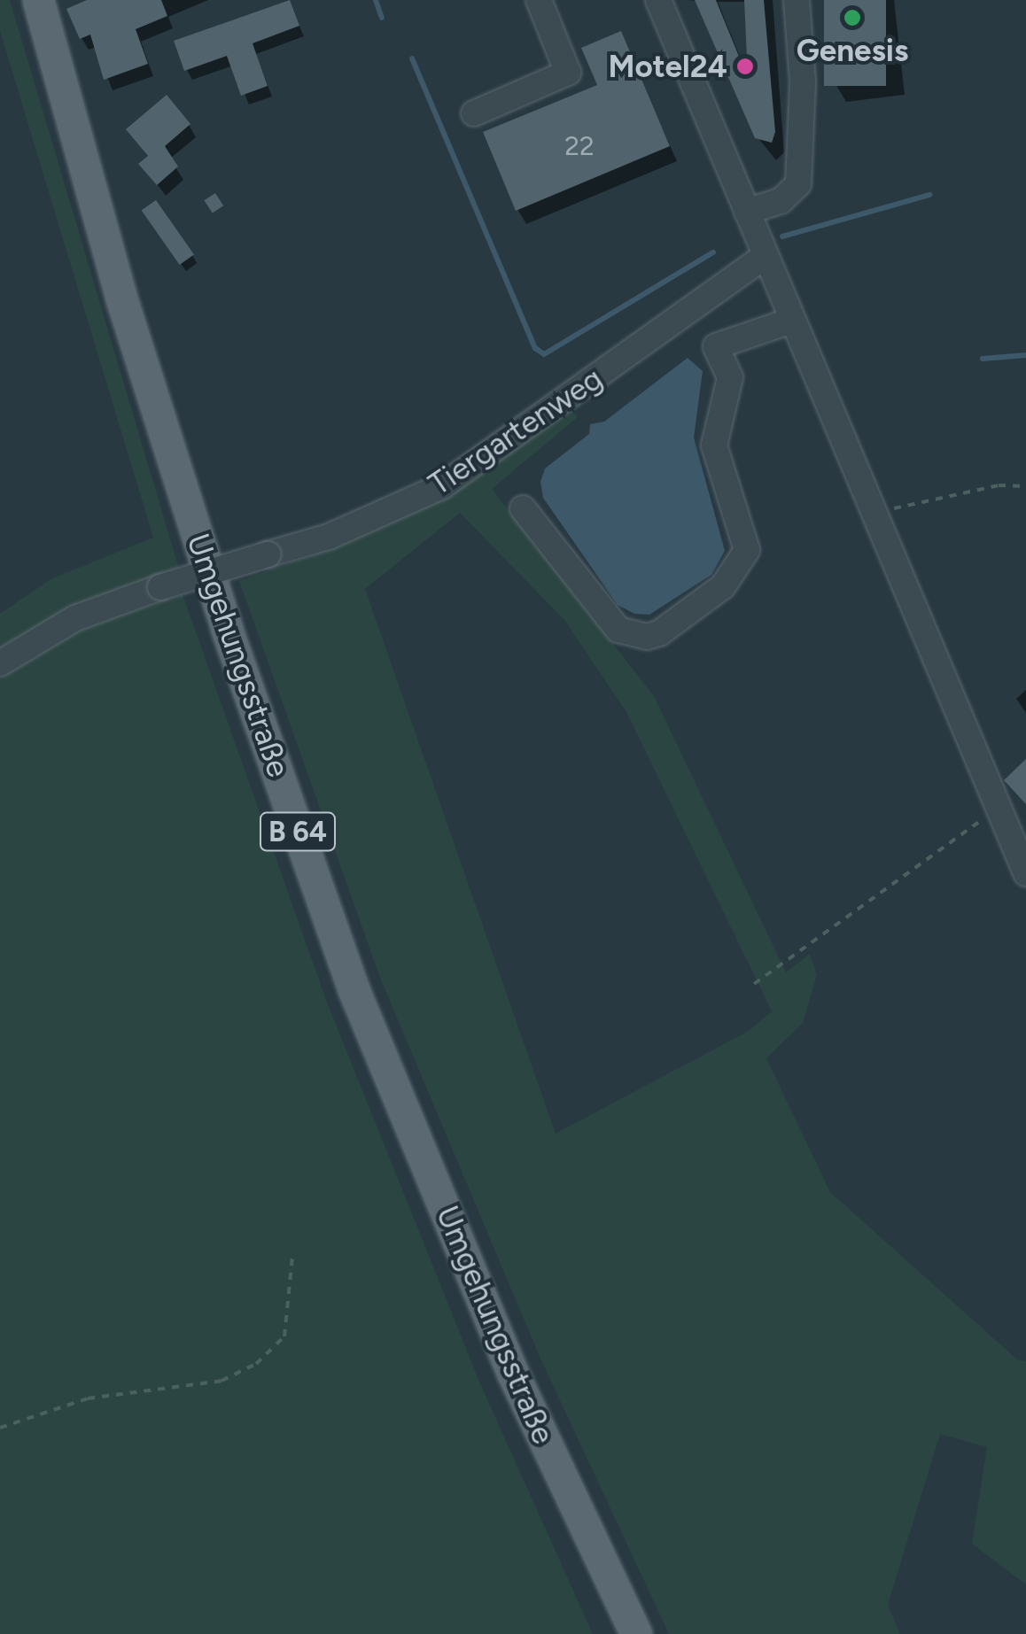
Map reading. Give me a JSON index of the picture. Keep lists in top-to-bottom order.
{
  "streets": {
    "main road": ["Umgehungsstraße", "B 64"],
    "street": ["Tiergartenweg"]
  },
  "places": ["Genesis", "Motel24"],
  "house_numbers": ["22"]
}
